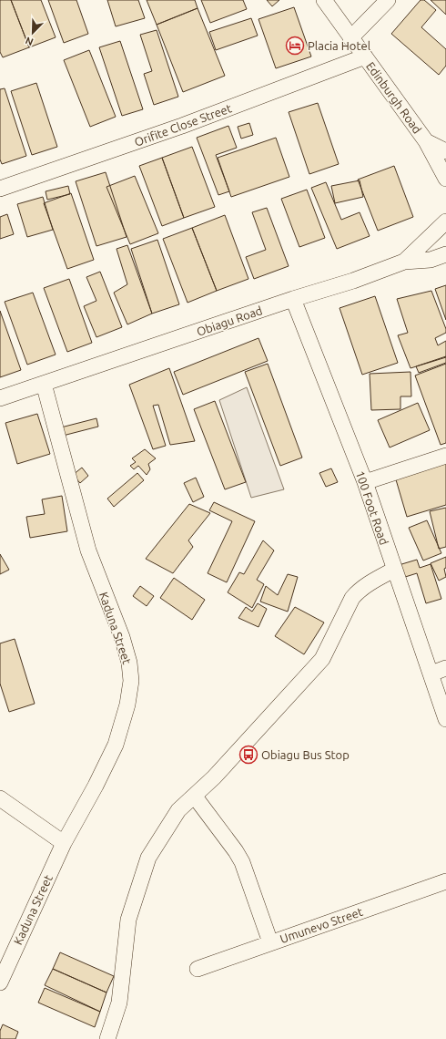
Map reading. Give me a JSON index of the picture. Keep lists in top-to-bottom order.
{
  "streets": {
    "street": [
      "Edinburgh Road",
      "Orifite Close Street",
      "Obiagu Road",
      "100 Foot Road",
      "Kaduna Street",
      "Umunevo Street"
    ]
  },
  "crossings": [
    ["Edinburgh Road", "Orifite Close Street"],
    ["Obiagu Road", "100 Foot Road"],
    ["Obiagu Road", "Kaduna Street"]
  ],
  "places": {
    "hotel": ["Placia Hotel"],
    "bus stop": ["Obiagu Bus Stop"]
  },
  "north": "bottom left"
}
